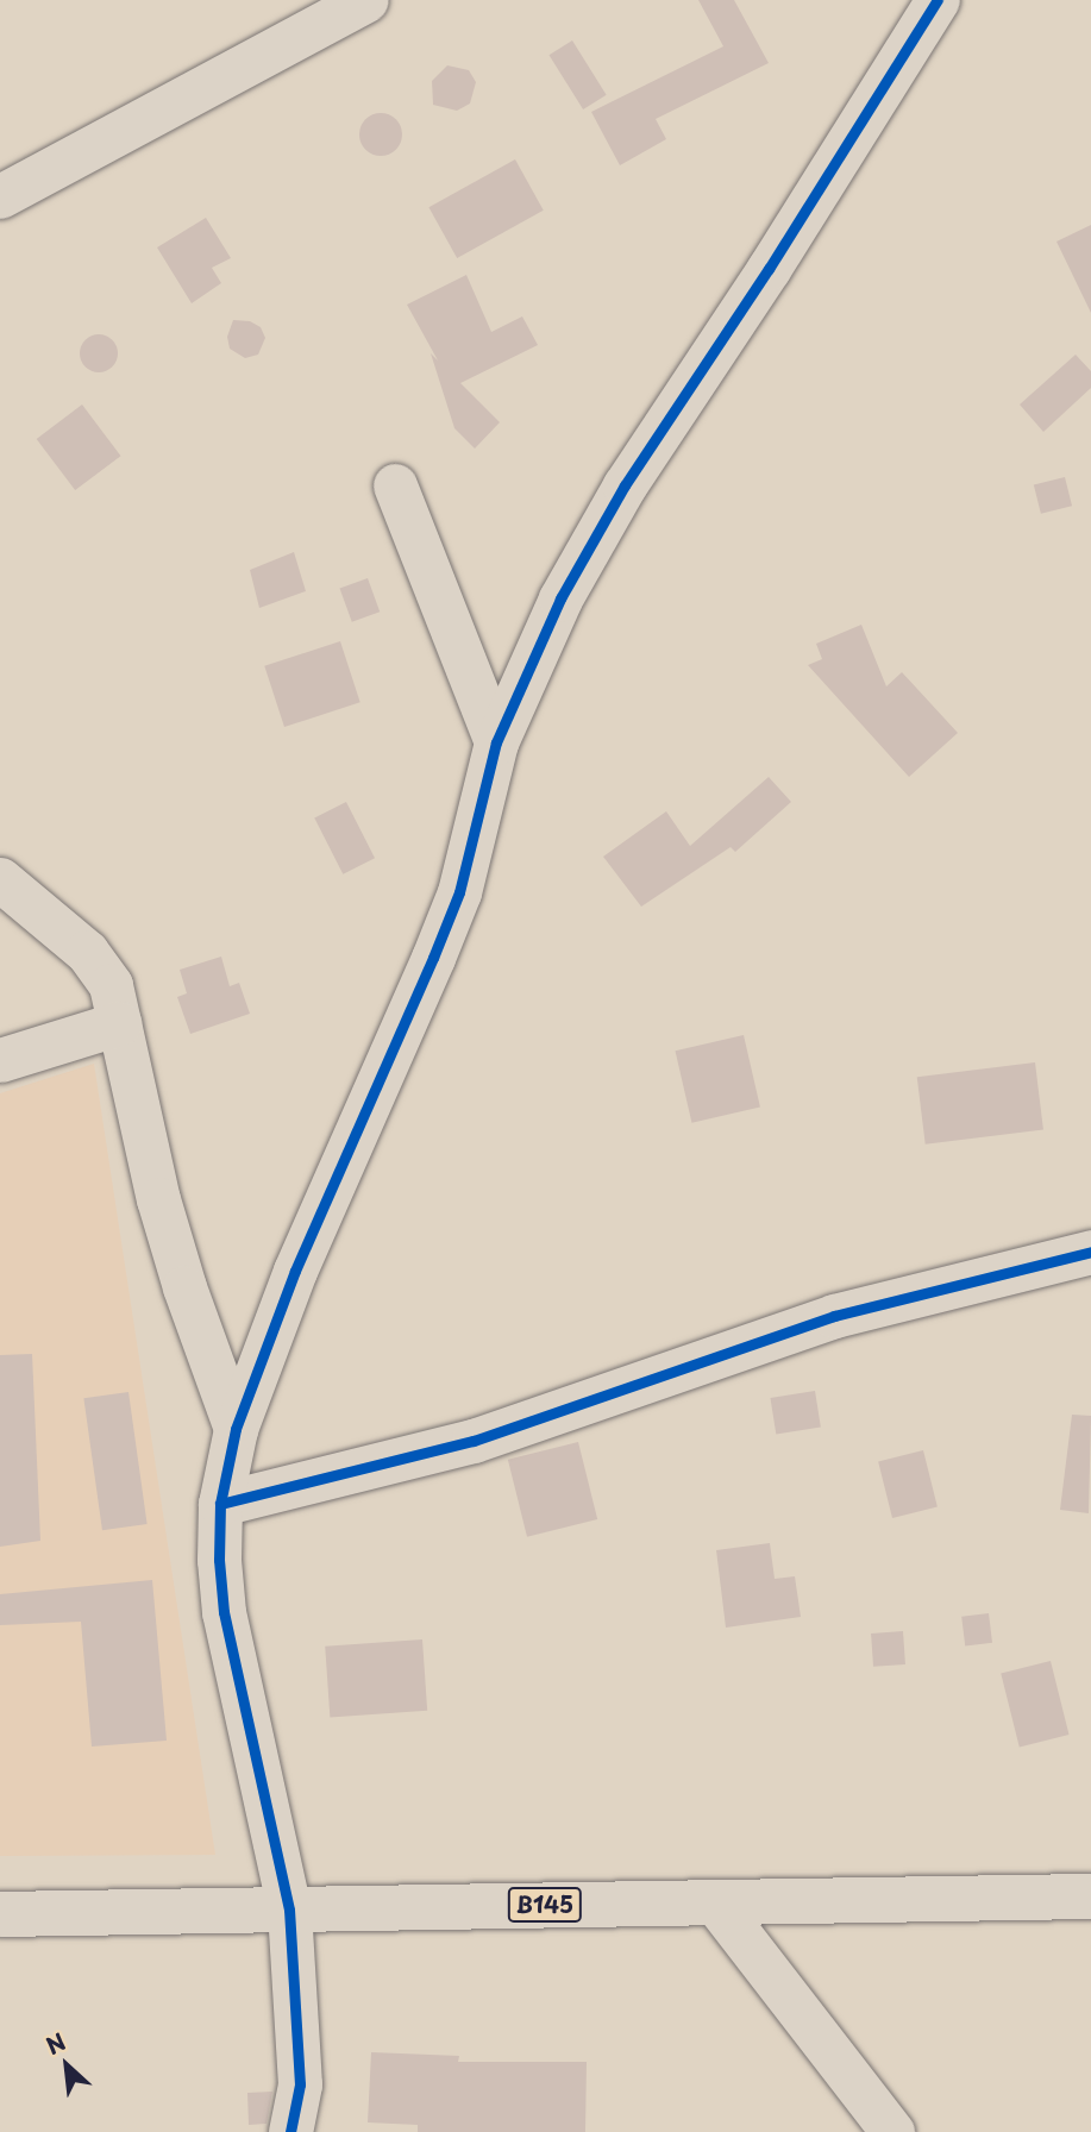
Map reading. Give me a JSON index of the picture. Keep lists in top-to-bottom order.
{
  "streets": {
    "main road": ["B145"]
  },
  "north": "top left"
}
